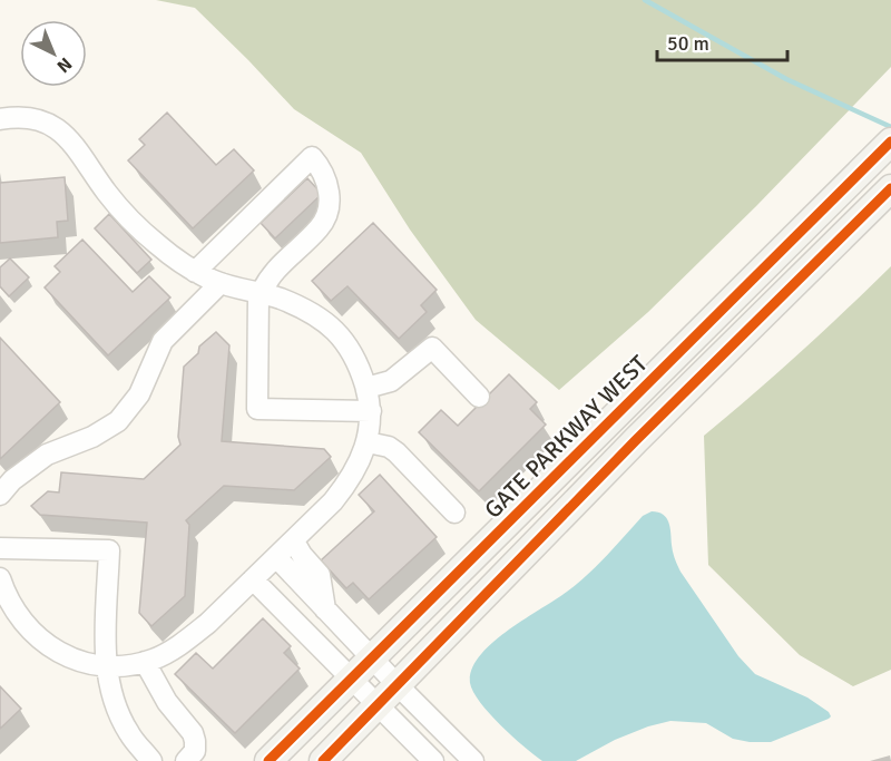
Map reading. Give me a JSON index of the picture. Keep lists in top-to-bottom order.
{
  "streets": {
    "main road": ["GATE PARKWAY WEST"]
  },
  "scale_bar": "50 m",
  "north": "bottom right"
}
